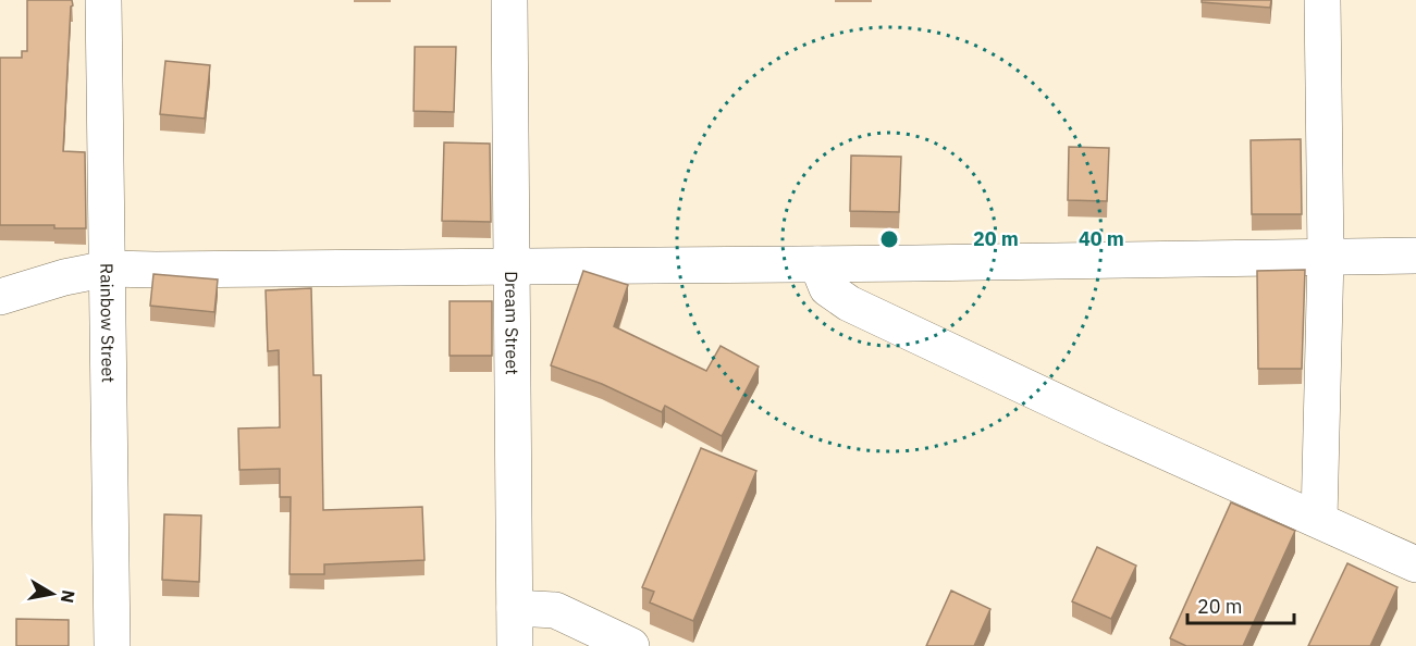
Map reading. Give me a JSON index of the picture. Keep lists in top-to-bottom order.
{
  "streets": {
    "street": ["Rainbow Street", "Dream Street"]
  },
  "scale_bar": "20 m",
  "north": "right",
  "rings": ["20 m", "40 m"]
}
